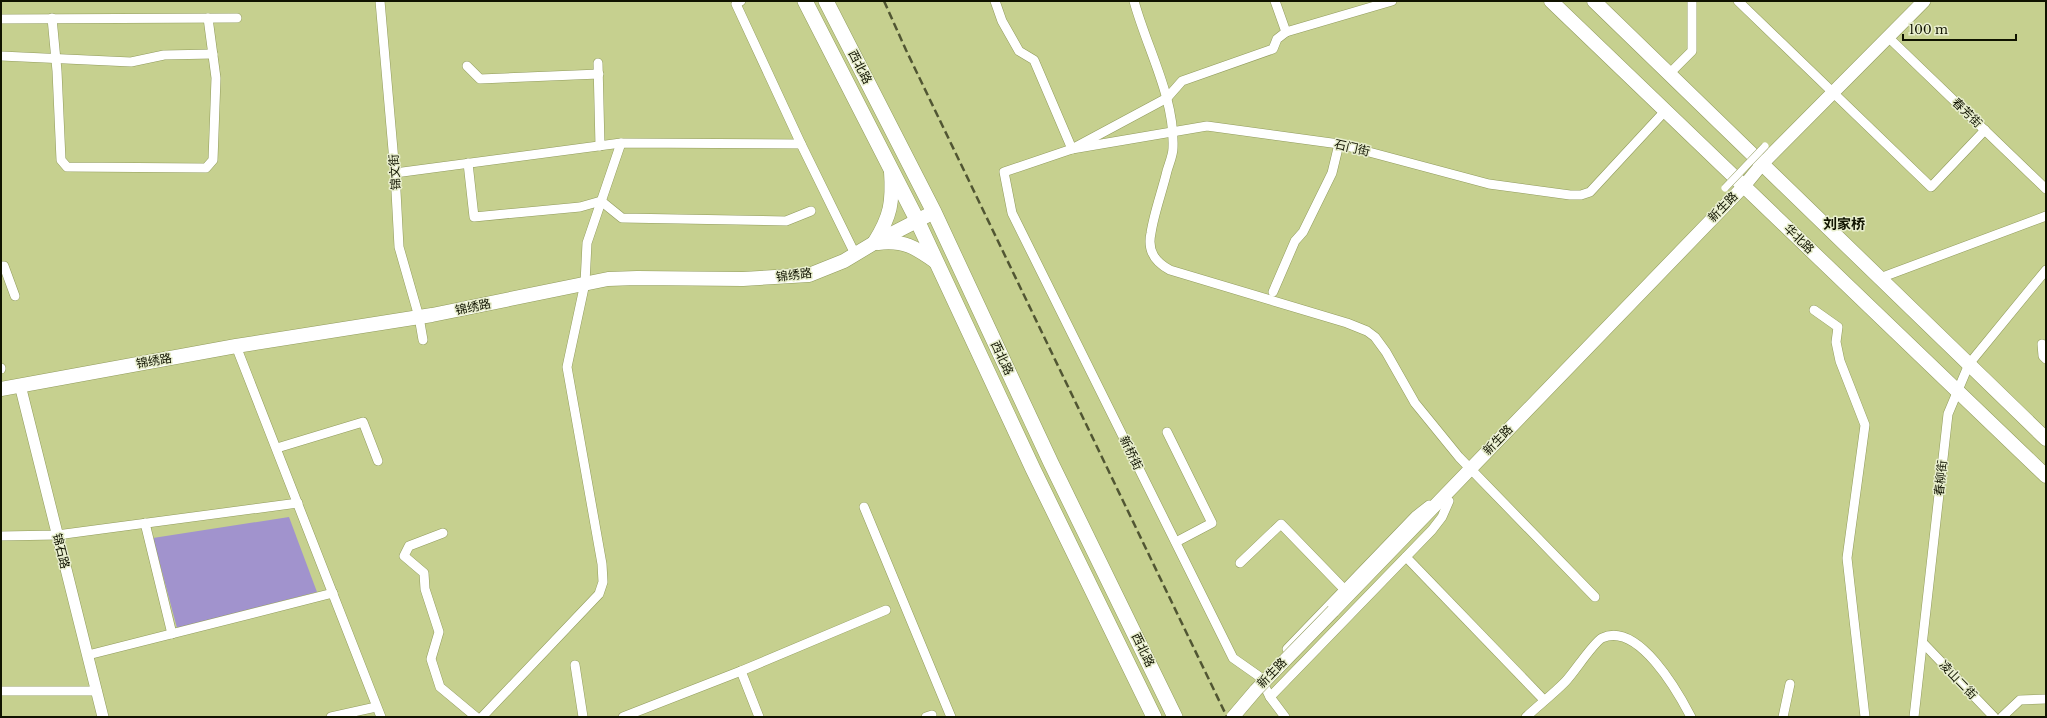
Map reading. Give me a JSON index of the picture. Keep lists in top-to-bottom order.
{
  "streets": {
    "highway": ["西北路"],
    "main road": ["新生路", "华北路", "锦绣路"],
    "street": [
      "春芳街",
      "石门街",
      "锦文街",
      "新桥街",
      "春柳街",
      "锦石路",
      "凌山二街"
    ]
  },
  "crossings": [
    ["西北路", "锦绣路"],
    ["春芳街", "新生路"],
    ["石门街", "华北路"],
    ["石门街", "新桥街"],
    ["锦文街", "锦绣路"],
    ["新生路", "华北路"],
    ["华北路", "春柳街"],
    ["锦绣路", "锦石路"],
    ["春柳街", "凌山二街"]
  ],
  "districts": ["刘家桥"],
  "scale_bar": "100 m"
}
